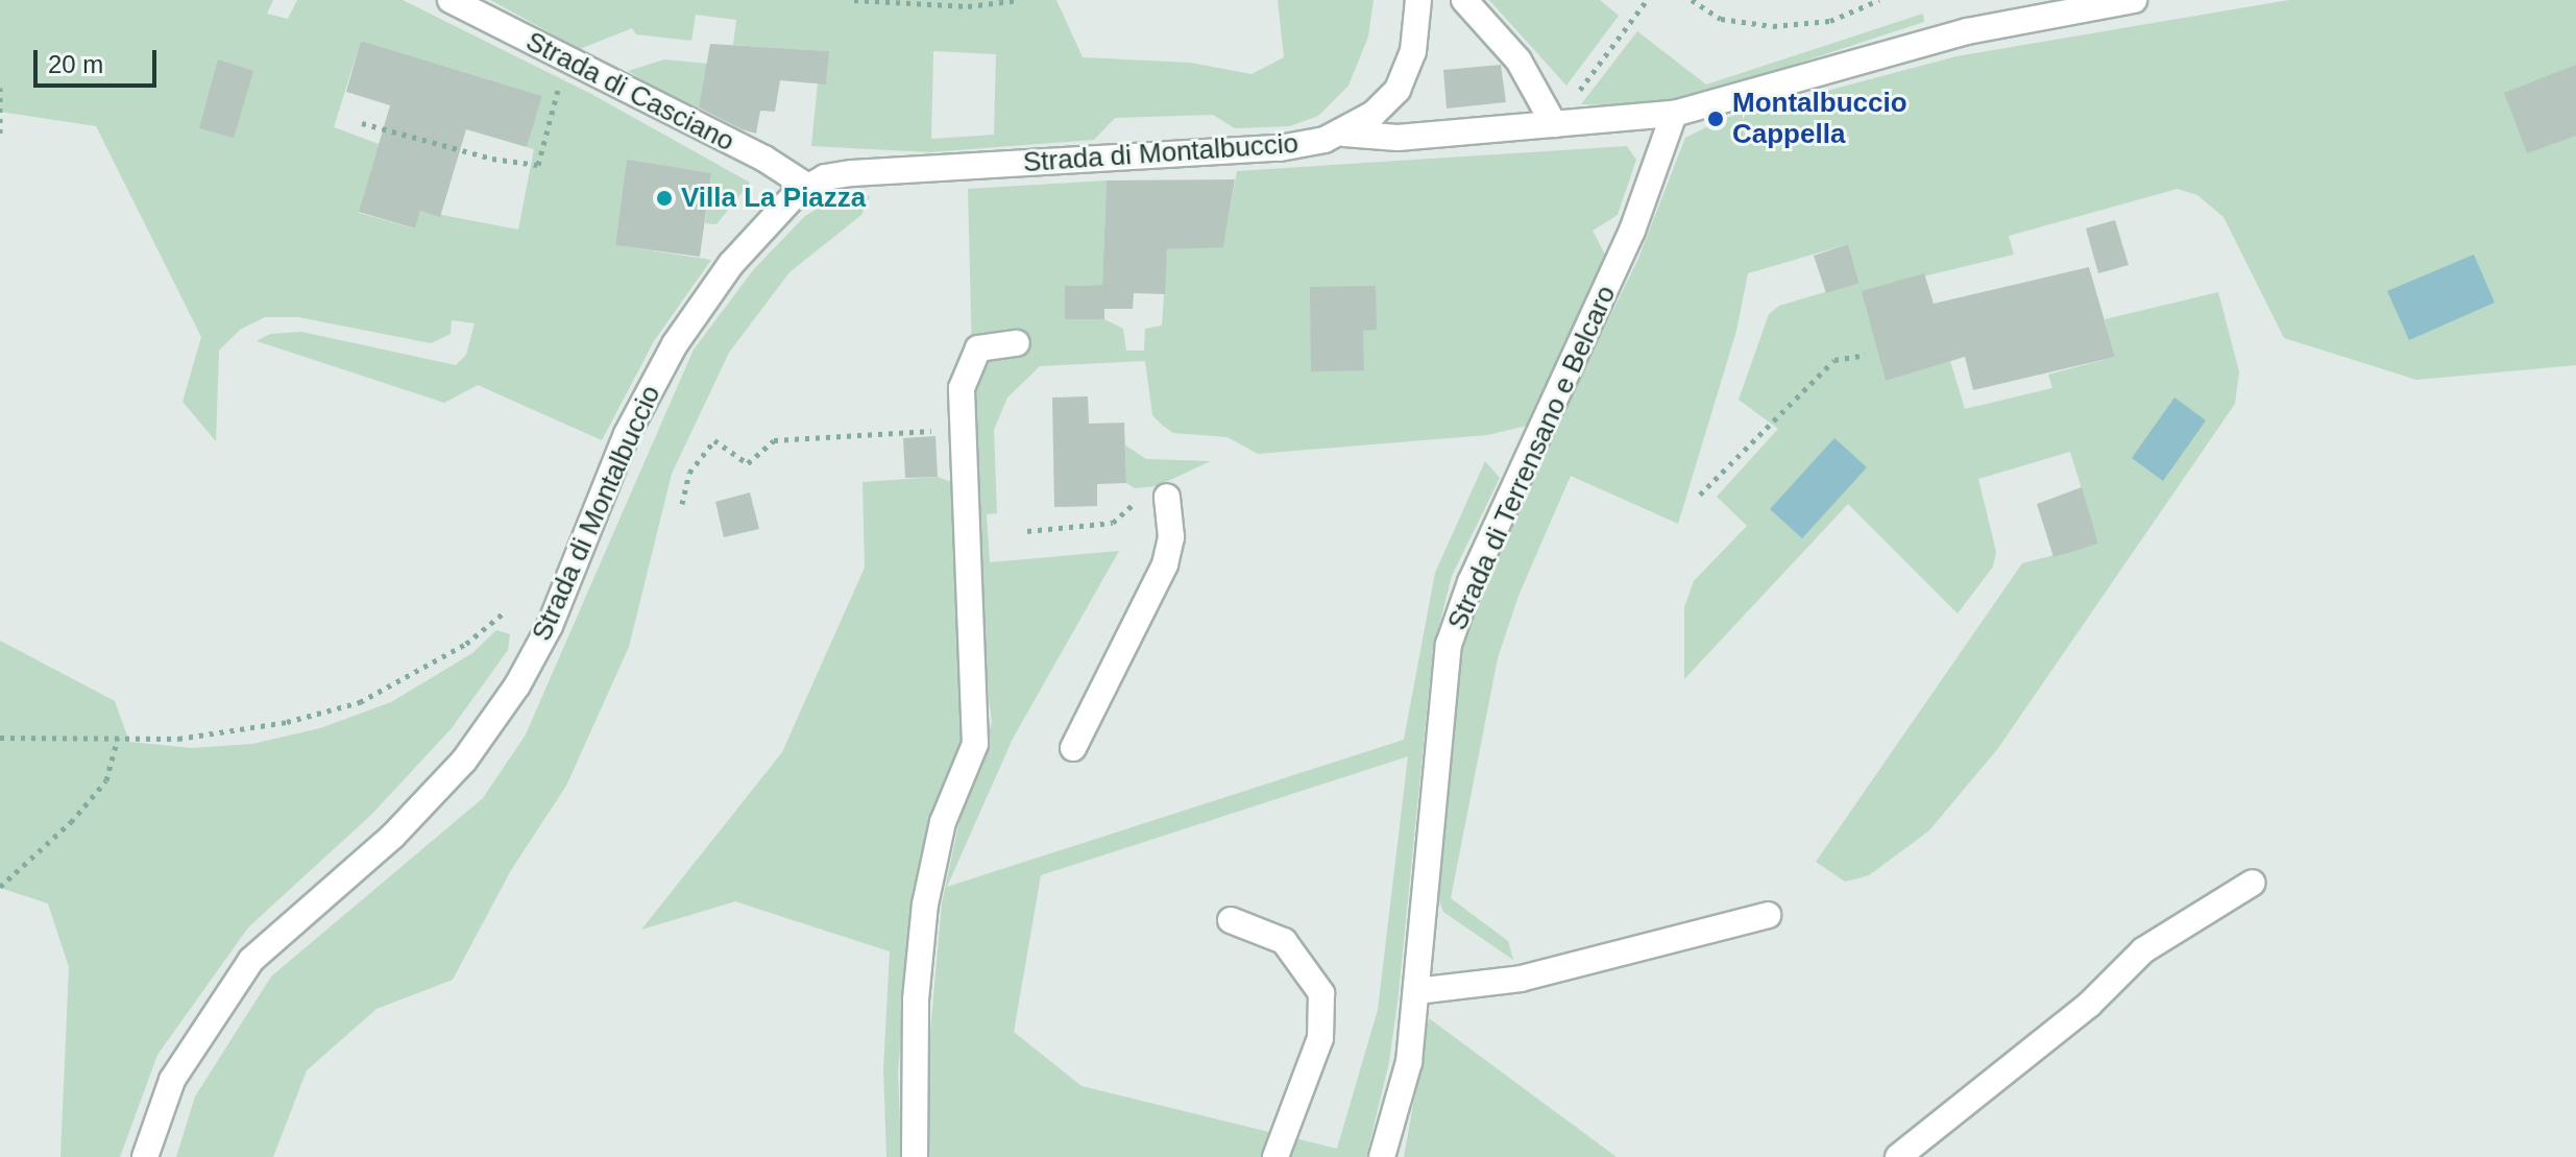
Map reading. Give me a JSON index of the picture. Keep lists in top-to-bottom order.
{
  "streets": {
    "street": ["Strada di Casciano", "Strada di Montalbuccio", "Strada di Terrensano e Belcaro"]
  },
  "crossings": [
    ["Strada di Casciano", "Strada di Montalbuccio"]
  ],
  "places": ["Montalbuccio Cappella", "Villa La Piazza"],
  "scale_bar": "20 m"
}
